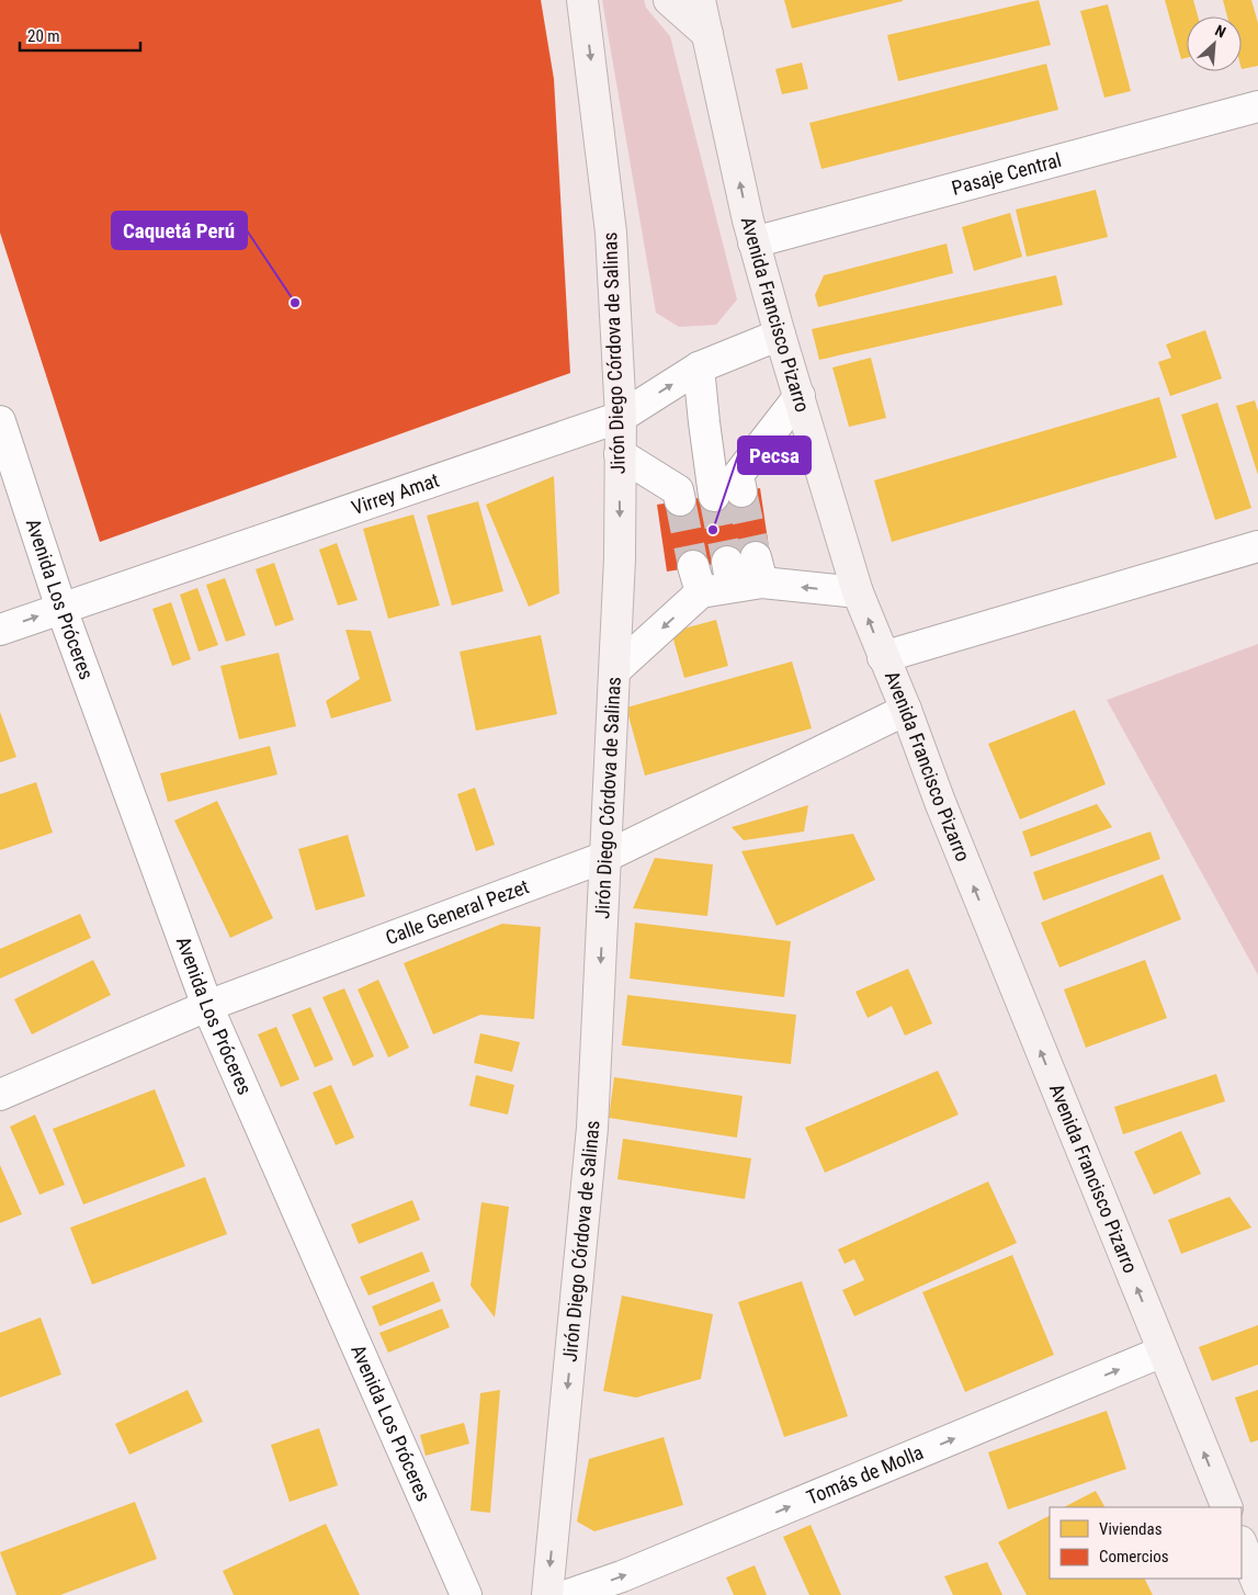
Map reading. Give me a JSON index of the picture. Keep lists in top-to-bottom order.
{
  "streets": {
    "main road": ["Avenida Francisco Pizarro", "Jirón Diego Córdova de Salinas"],
    "street": [
      "Pasaje Central",
      "Virrey Amat",
      "Avenida Los Próceres",
      "Calle General Pezet",
      "Tomás de Molla"
    ]
  },
  "crossings": [
    ["Pasaje Central", "Avenida Francisco Pizarro"],
    ["Avenida Francisco Pizarro", "Virrey Amat"],
    ["Avenida Francisco Pizarro", "Calle General Pezet"],
    ["Avenida Francisco Pizarro", "Tomás de Molla"],
    ["Jirón Diego Córdova de Salinas", "Virrey Amat"],
    ["Jirón Diego Córdova de Salinas", "Calle General Pezet"],
    ["Virrey Amat", "Avenida Los Próceres"],
    ["Avenida Los Próceres", "Calle General Pezet"]
  ],
  "one_way": ["Avenida Francisco Pizarro", "Jirón Diego Córdova de Salinas", "Tomás de Molla"],
  "places": ["Caquetá Perú", "Pecsa"],
  "legend": ["Viviendas", "Comercios"],
  "scale_bar": "20 m",
  "north": "top right"
}
